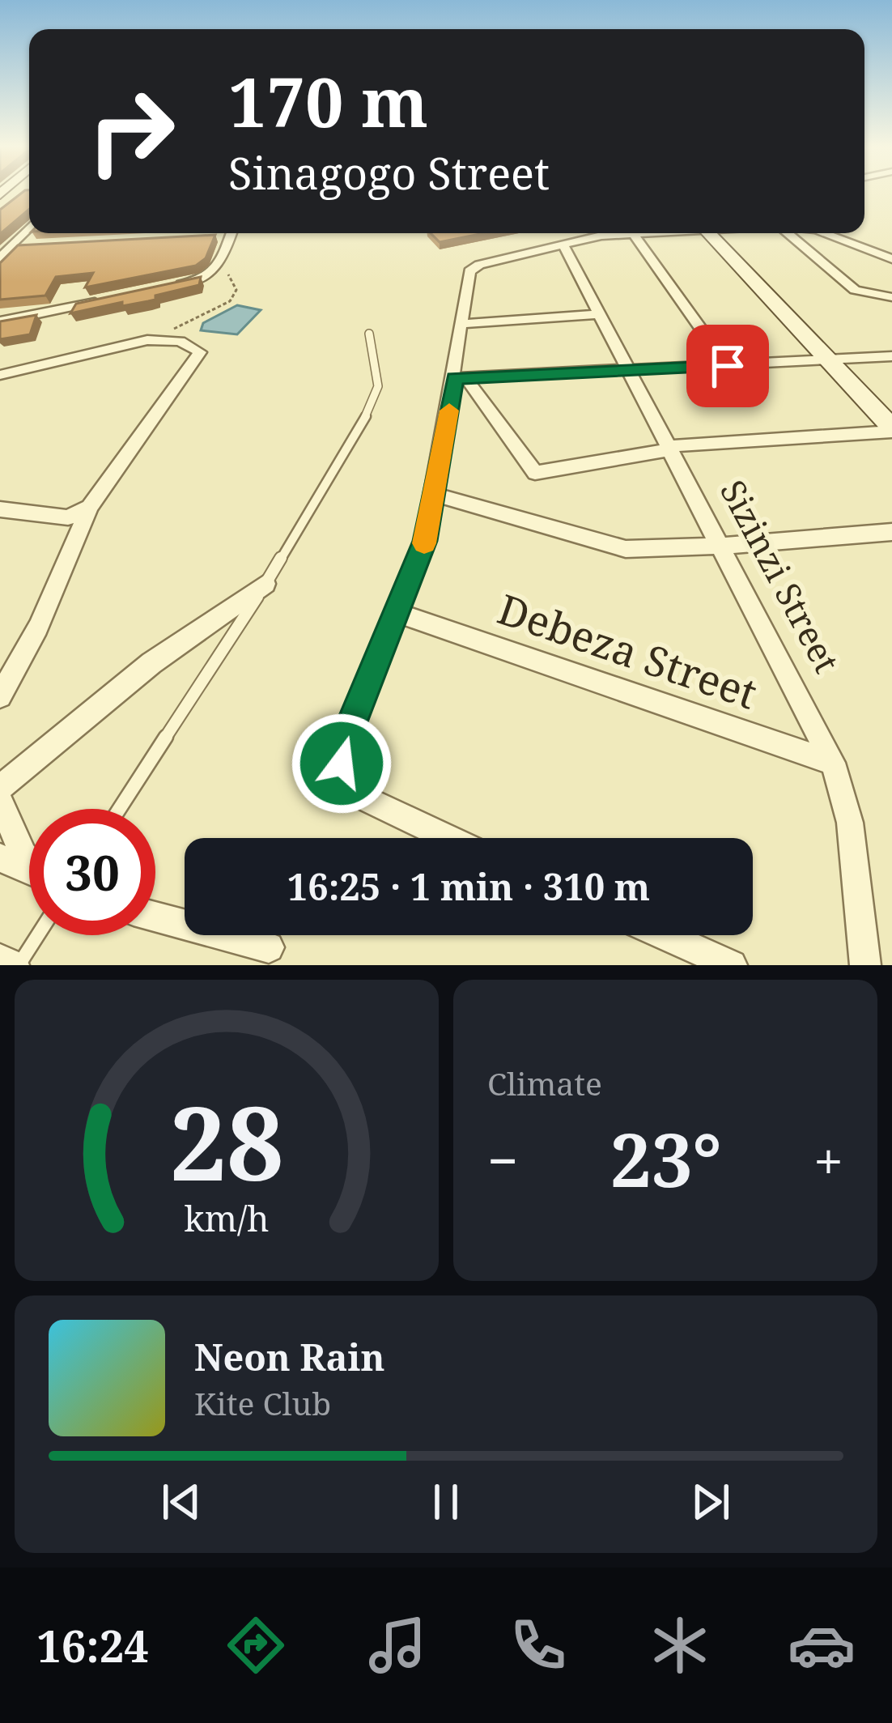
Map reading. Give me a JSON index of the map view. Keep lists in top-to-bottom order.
{
  "streets": {
    "street": ["Sizinzi Street", "Debeza Street"]
  },
  "crossings": [
    ["Sizinzi Street", "Debeza Street"]
  ],
  "page": {
    "turn": ["170 m", "Sinagogo Street"],
    "limit": "30",
    "trip": "16:25 · 1 min · 310 m",
    "tile": "Climate",
    "heat": ["−", "23°", "+"],
    "song": ["Neon Rain", "Kite Club"],
    "tabs": "16:24",
    "gauge": ["28", "km/h"]
  }
}
